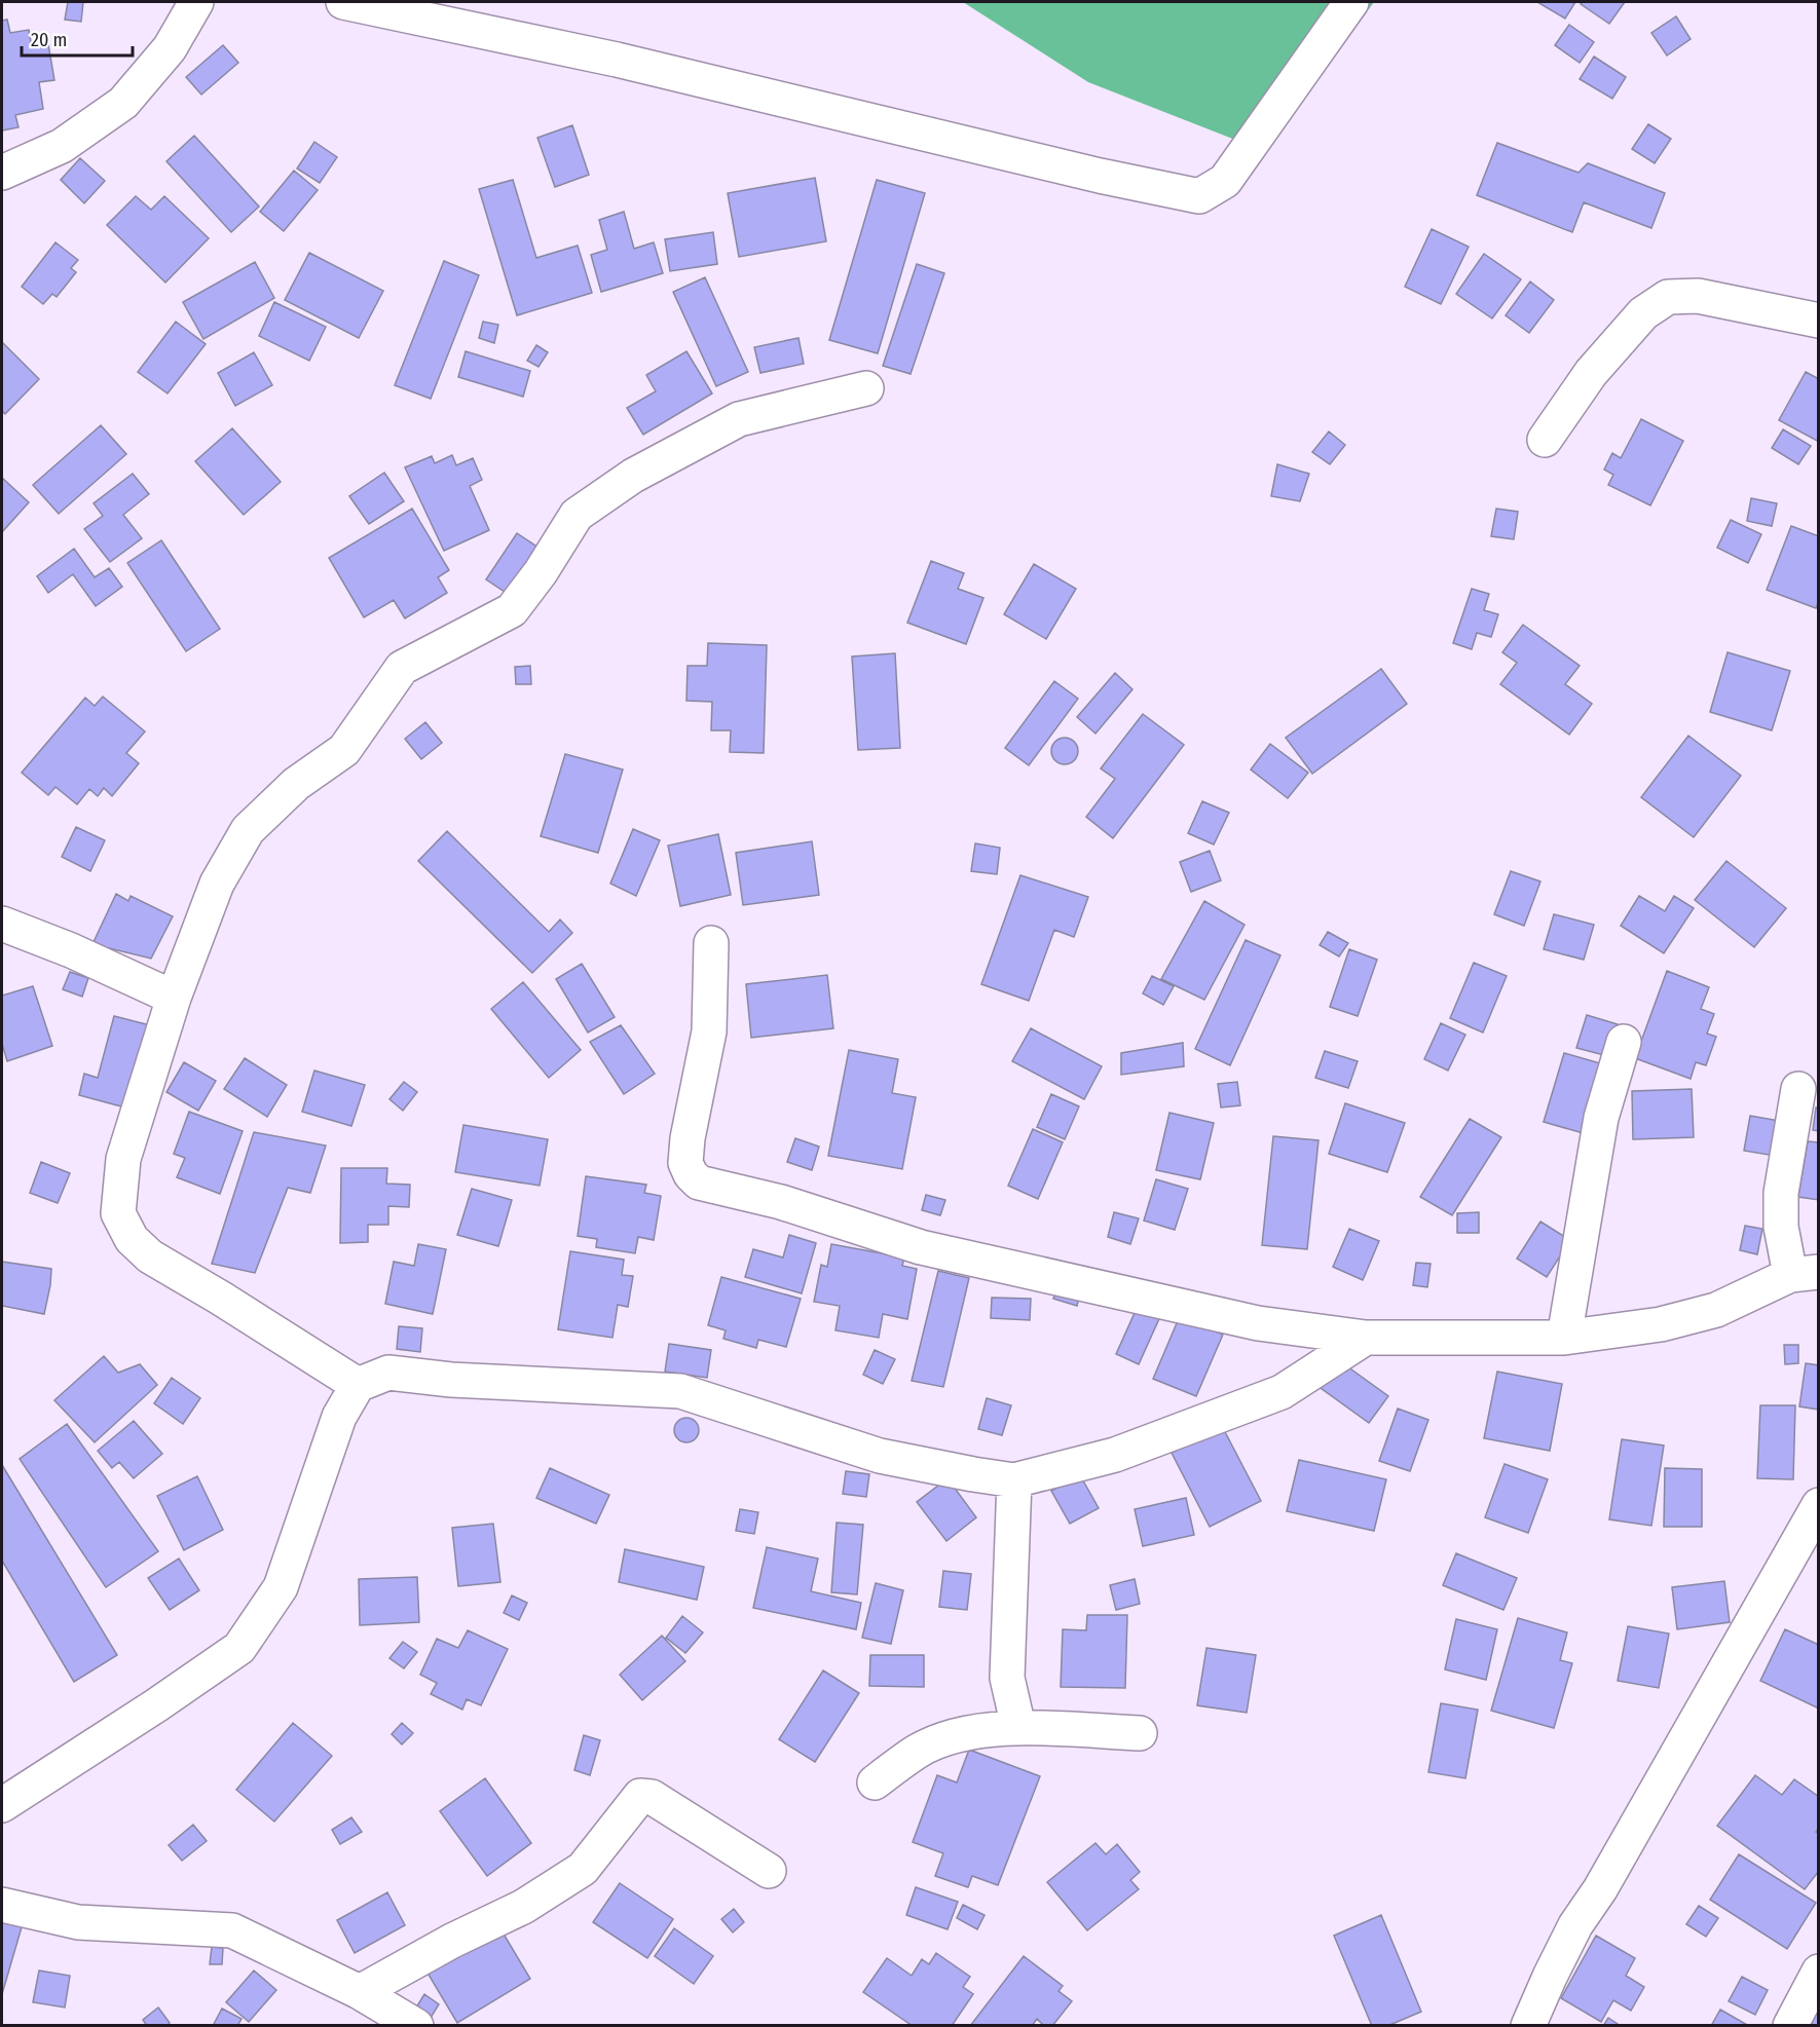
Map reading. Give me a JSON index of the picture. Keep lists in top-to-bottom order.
{
  "scale_bar": "20 m"
}
